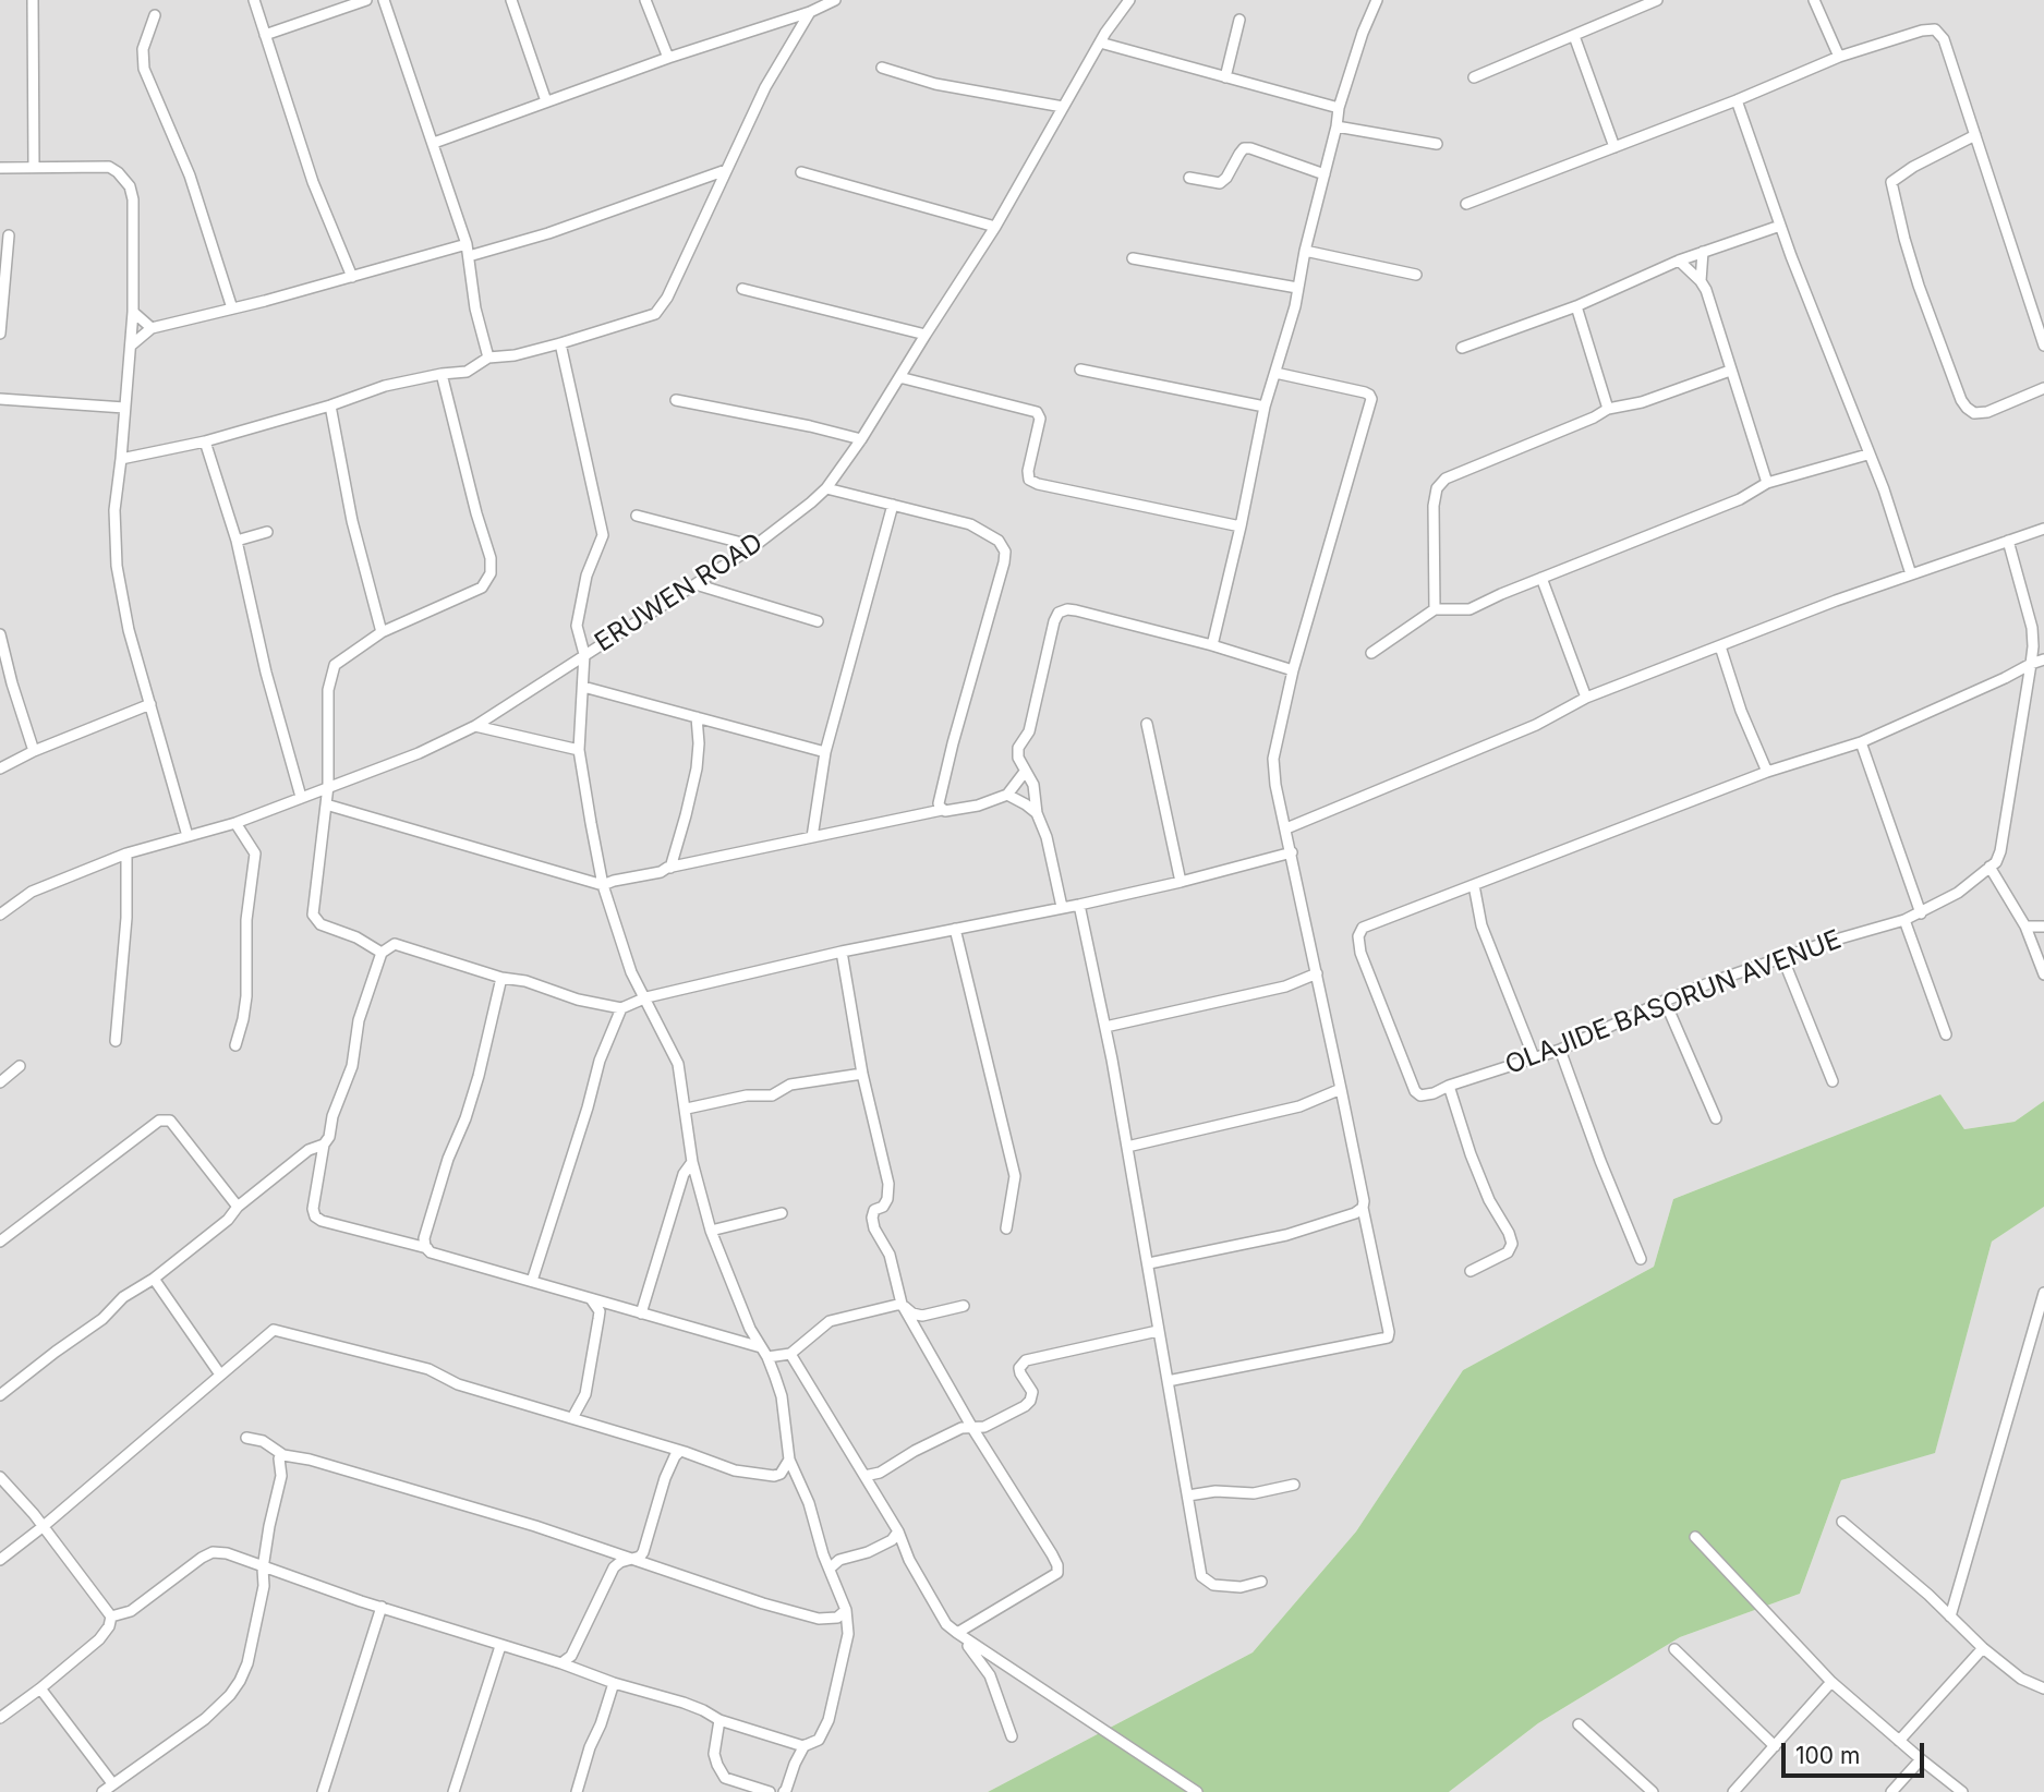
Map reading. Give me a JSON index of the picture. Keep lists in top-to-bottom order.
{
  "streets": {
    "street": ["ERUWEN ROAD", "OLAJIDE BASORUN AVENUE"]
  },
  "scale_bar": "100 m"
}
